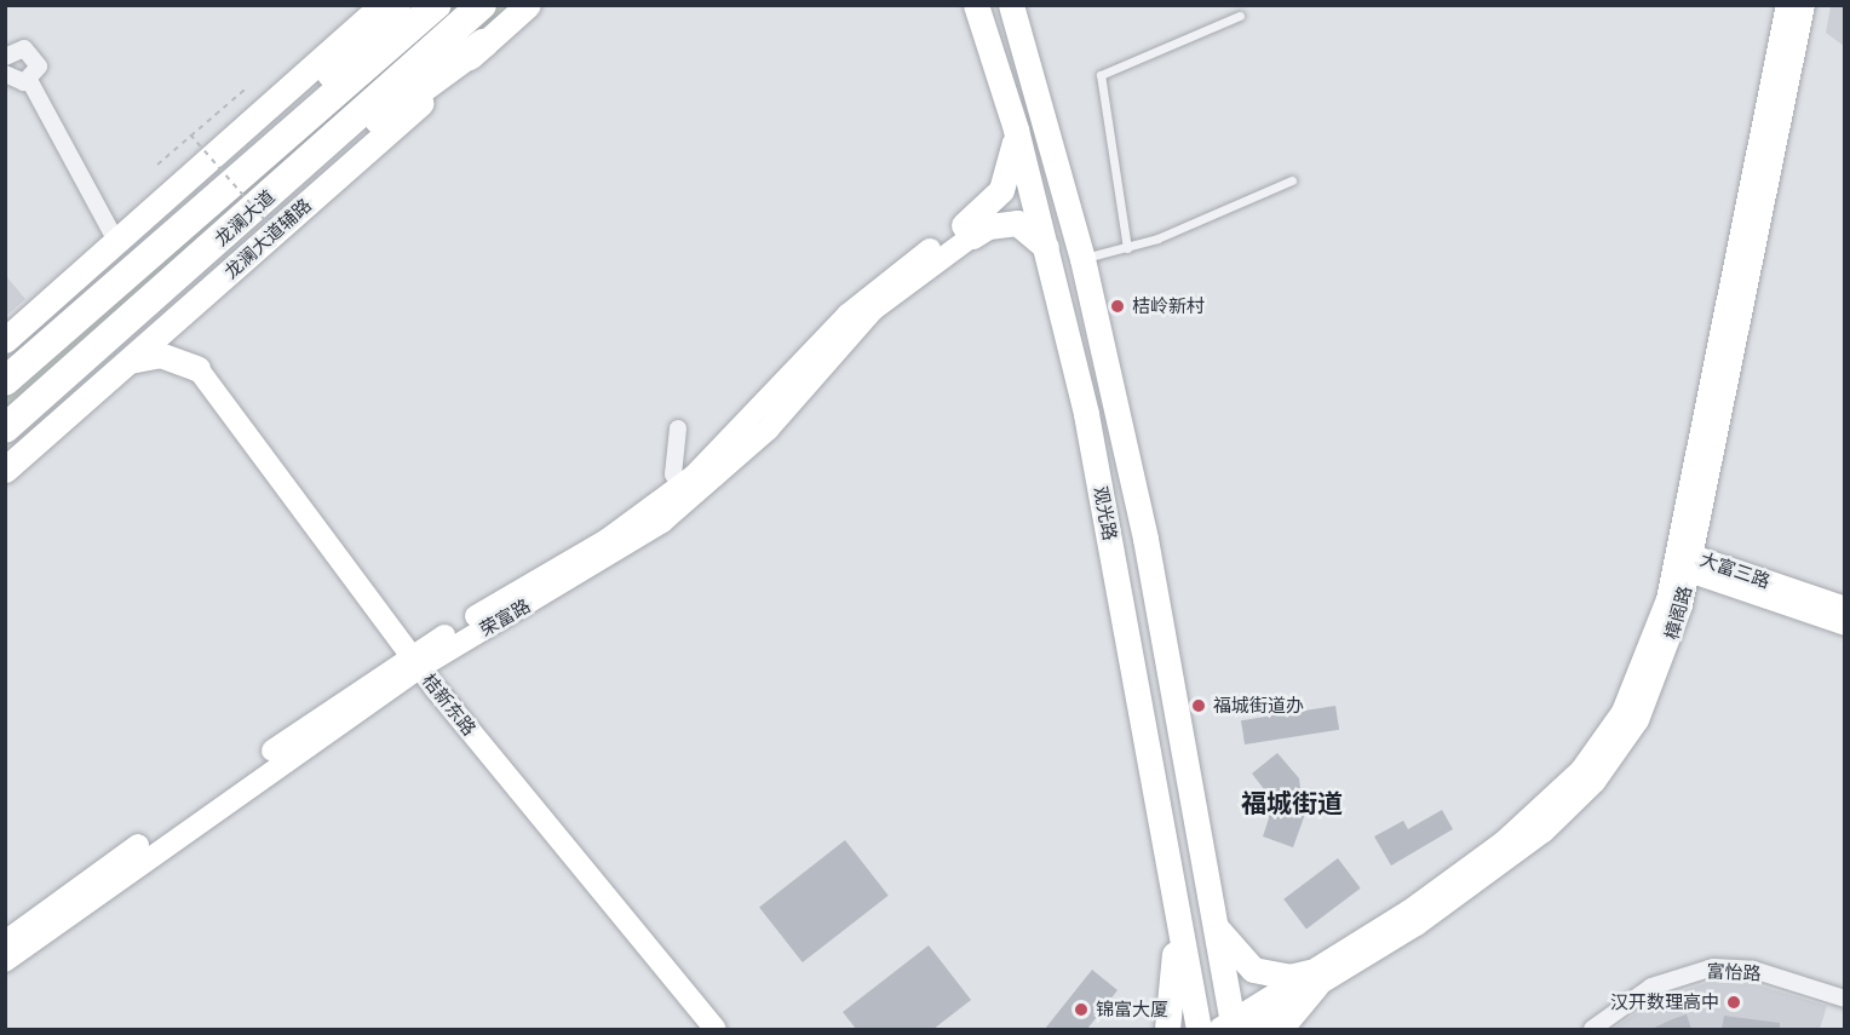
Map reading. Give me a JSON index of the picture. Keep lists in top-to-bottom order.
{
  "streets": {
    "highway": ["龙澜大道"],
    "main road": ["龙澜大道辅路", "观光路"],
    "street": [
      "大富三路",
      "樟阁路",
      "荣富路",
      "桔新东路",
      "富怡路"
    ]
  },
  "crossings": [
    ["观光路", "樟阁路"],
    ["大富三路", "樟阁路"],
    ["荣富路", "桔新东路"]
  ],
  "districts": ["福城街道"],
  "places": [
    "桔岭新村",
    "福城街道办",
    "汉开数理高中",
    "锦富大厦"
  ]
}
